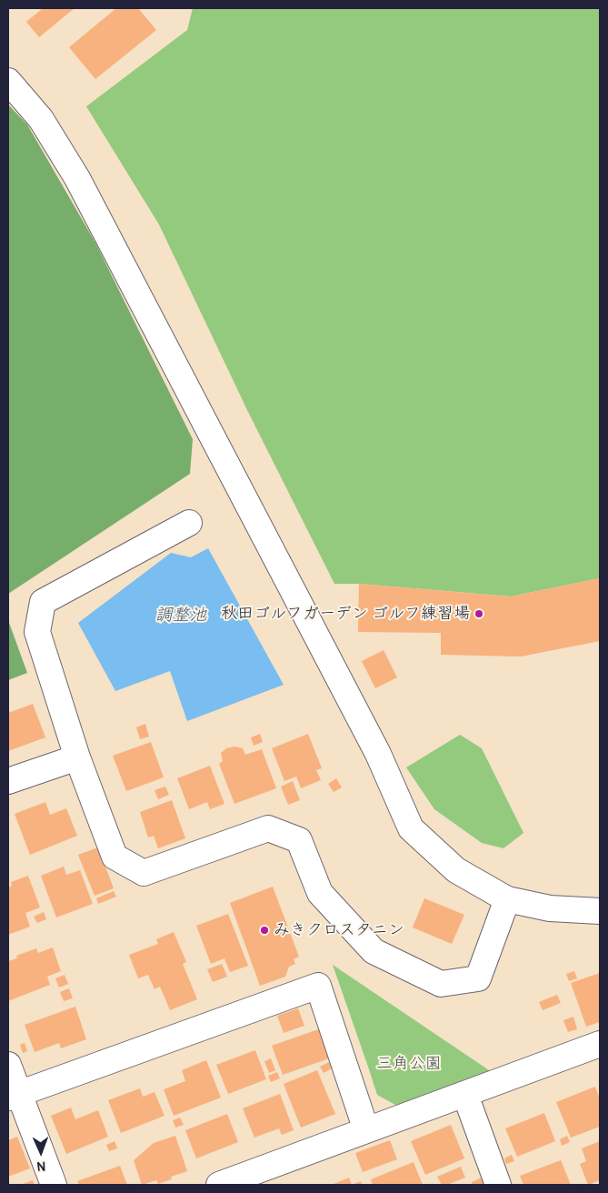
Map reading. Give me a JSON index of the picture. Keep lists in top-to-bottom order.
{
  "water": ["調整池"],
  "parks": ["三角公園"],
  "places": ["秋田ゴルフガーデン ゴルフ練習場", "みきクロスタニン"],
  "north": "bottom"
}
